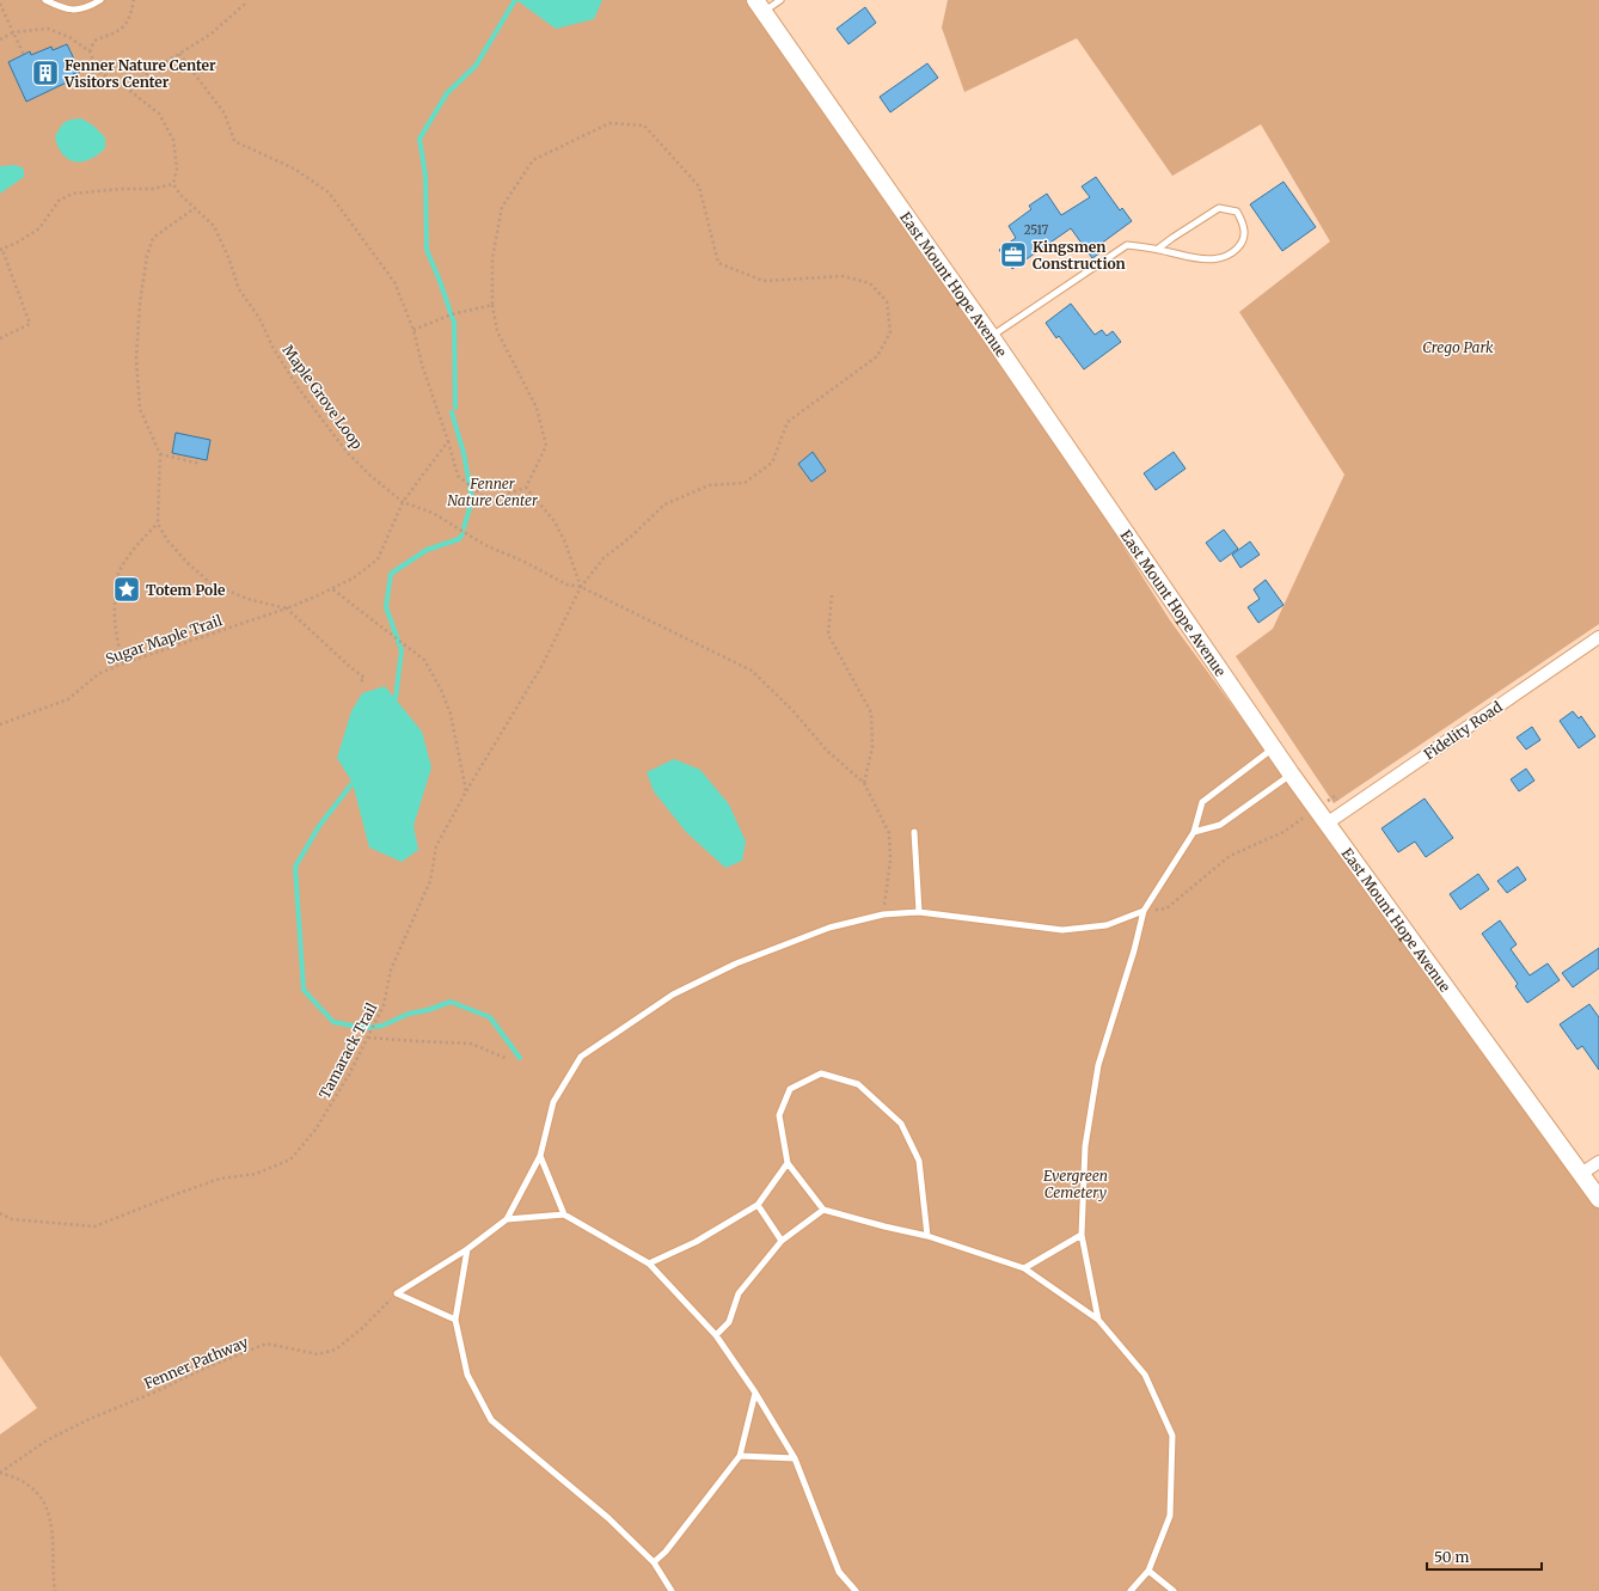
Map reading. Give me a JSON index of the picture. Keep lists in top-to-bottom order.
{
  "streets": {
    "street": ["East Mount Hope Avenue", "Fidelity Road"],
    "path": [
      "Maple Grove Loop",
      "Sugar Maple Trail",
      "Tamarack Trail",
      "Fenner Pathway"
    ]
  },
  "crossings": [
    ["East Mount Hope Avenue", "Fidelity Road"],
    ["Maple Grove Loop", "Tamarack Trail"]
  ],
  "parks": ["Crego Park", "Fenner Nature Center", "Evergreen Cemetery"],
  "places": {
    "building": ["Fenner Nature Center Visitors Center"],
    "office": ["Kingsmen Construction"],
    "place": ["Totem Pole"]
  },
  "house_numbers": ["2517"],
  "scale_bar": "50 m"
}
